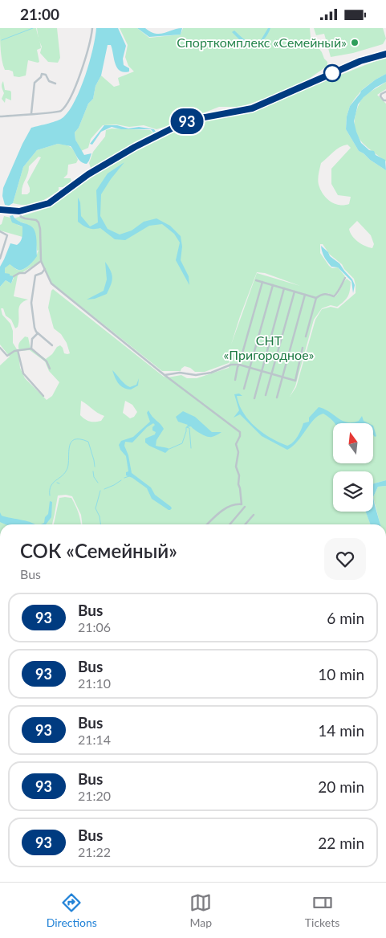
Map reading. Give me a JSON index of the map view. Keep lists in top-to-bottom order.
{
  "parks": ["СНТ «Пригородное»"],
  "places": ["Спорткомплекс «Семейный»"],
  "lines": ["bus line 93"],
  "north": "top",
  "page": {
    "status": "21:00",
    "on_map": "93",
    "heading": ["СОК «Семейный»", "Bus"],
    "list": [
      {
        "mark": "93",
        "name": "Bus",
        "note": "21:06",
        "value": "6 min"
      },
      {
        "mark": "93",
        "name": "Bus",
        "note": "21:10",
        "value": "10 min"
      },
      {
        "mark": "93",
        "name": "Bus",
        "note": "21:14",
        "value": "14 min"
      },
      {
        "mark": "93",
        "name": "Bus",
        "note": "21:20",
        "value": "20 min"
      },
      {
        "mark": "93",
        "name": "Bus",
        "note": "21:22",
        "value": "22 min"
      }
    ],
    "tabs": ["Directions", "Map", "Tickets"]
  }
}
